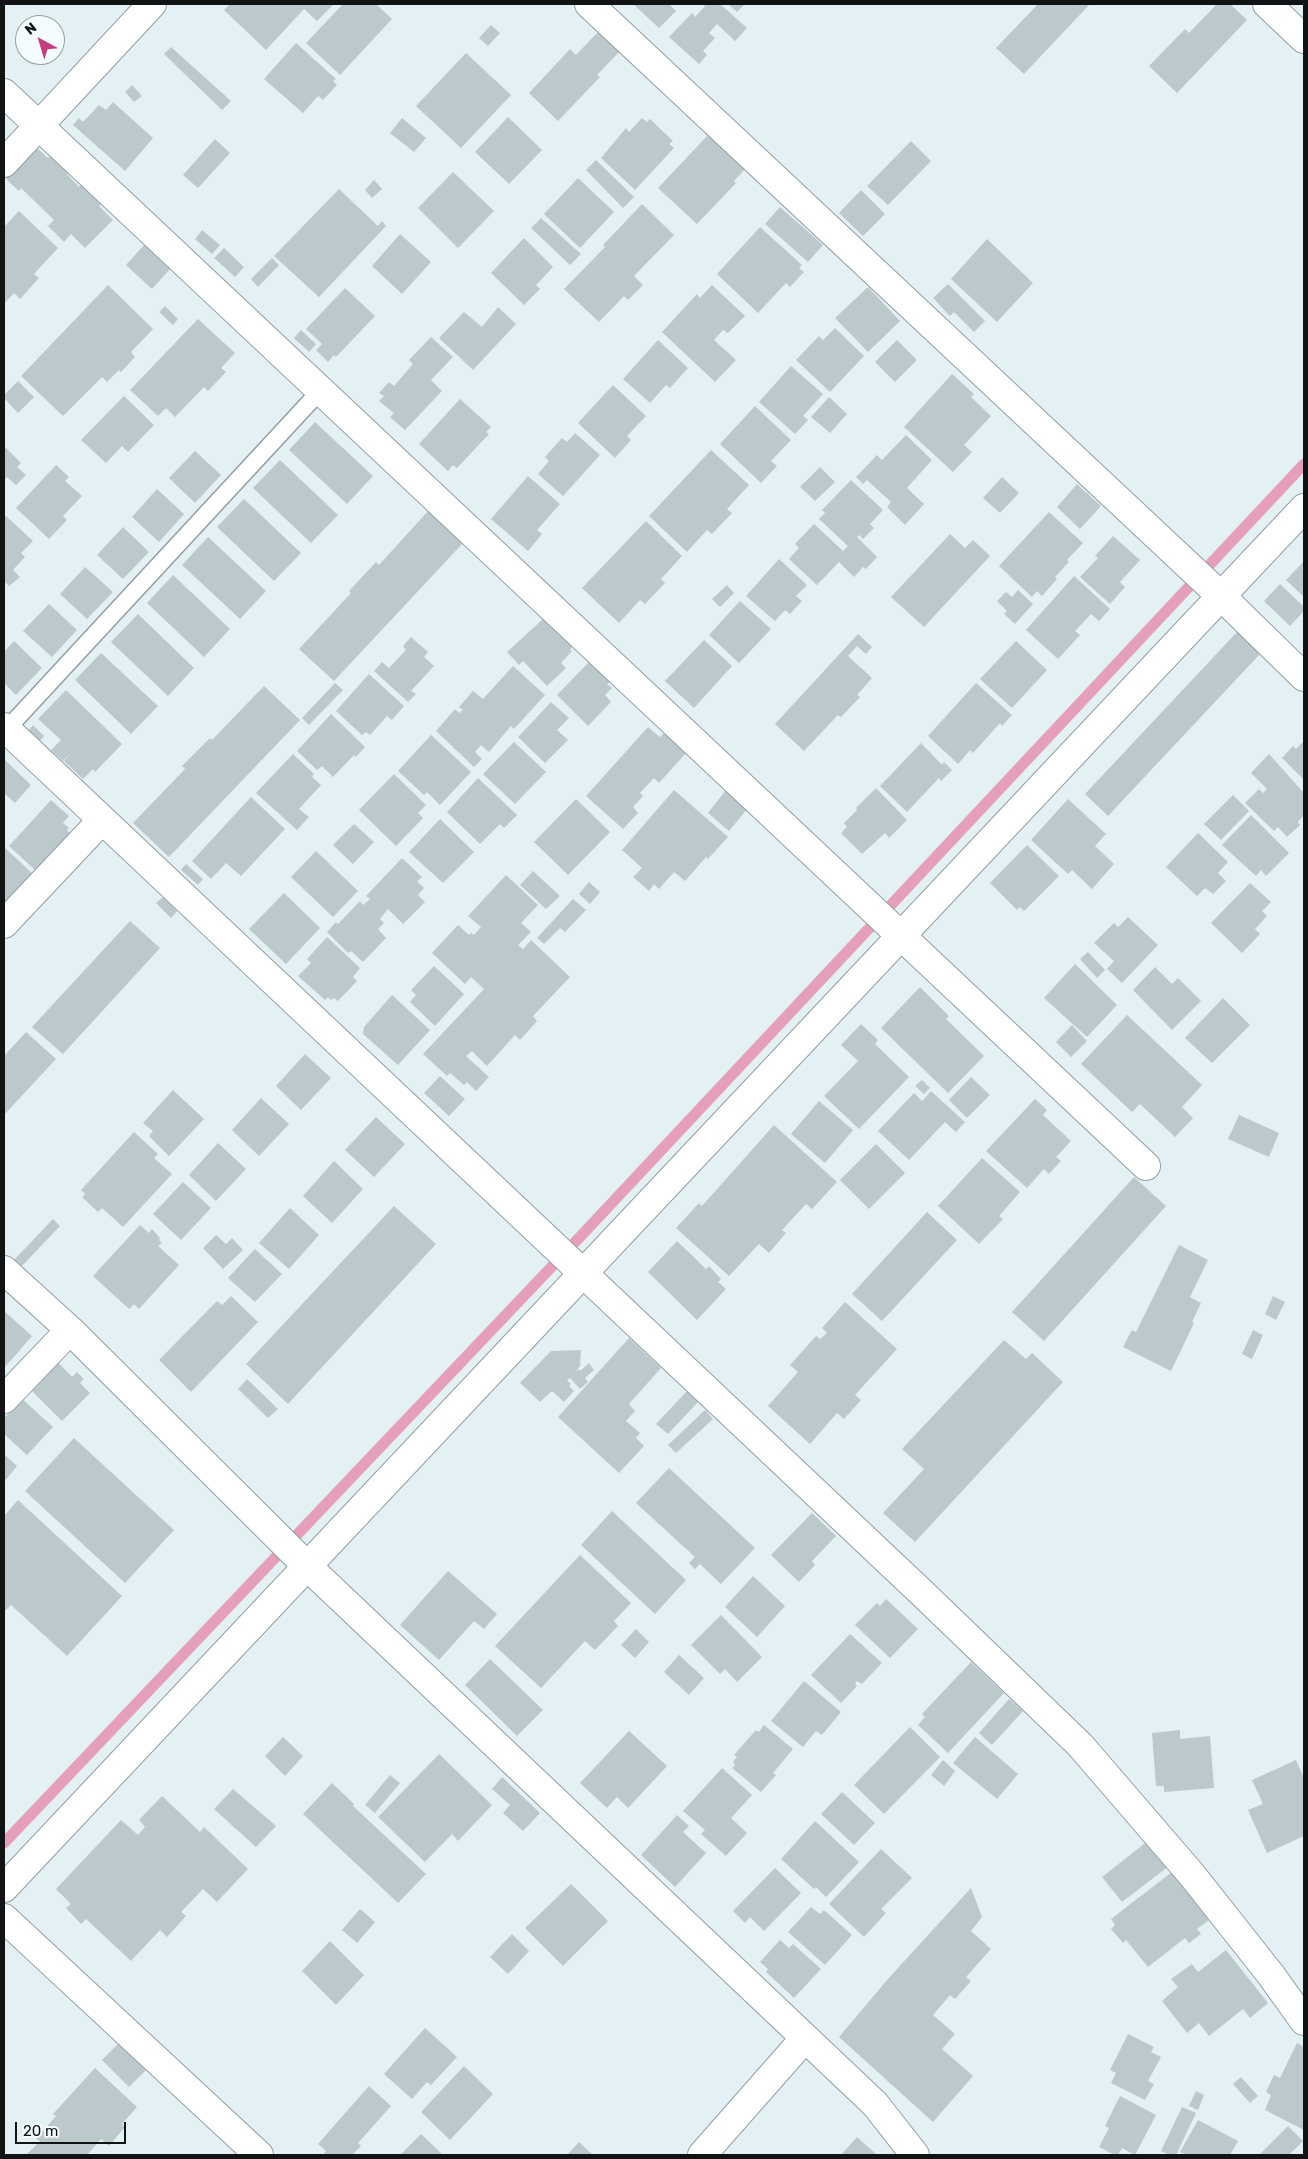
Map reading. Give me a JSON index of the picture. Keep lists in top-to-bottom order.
{
  "scale_bar": "20 m",
  "north": "top left"
}
